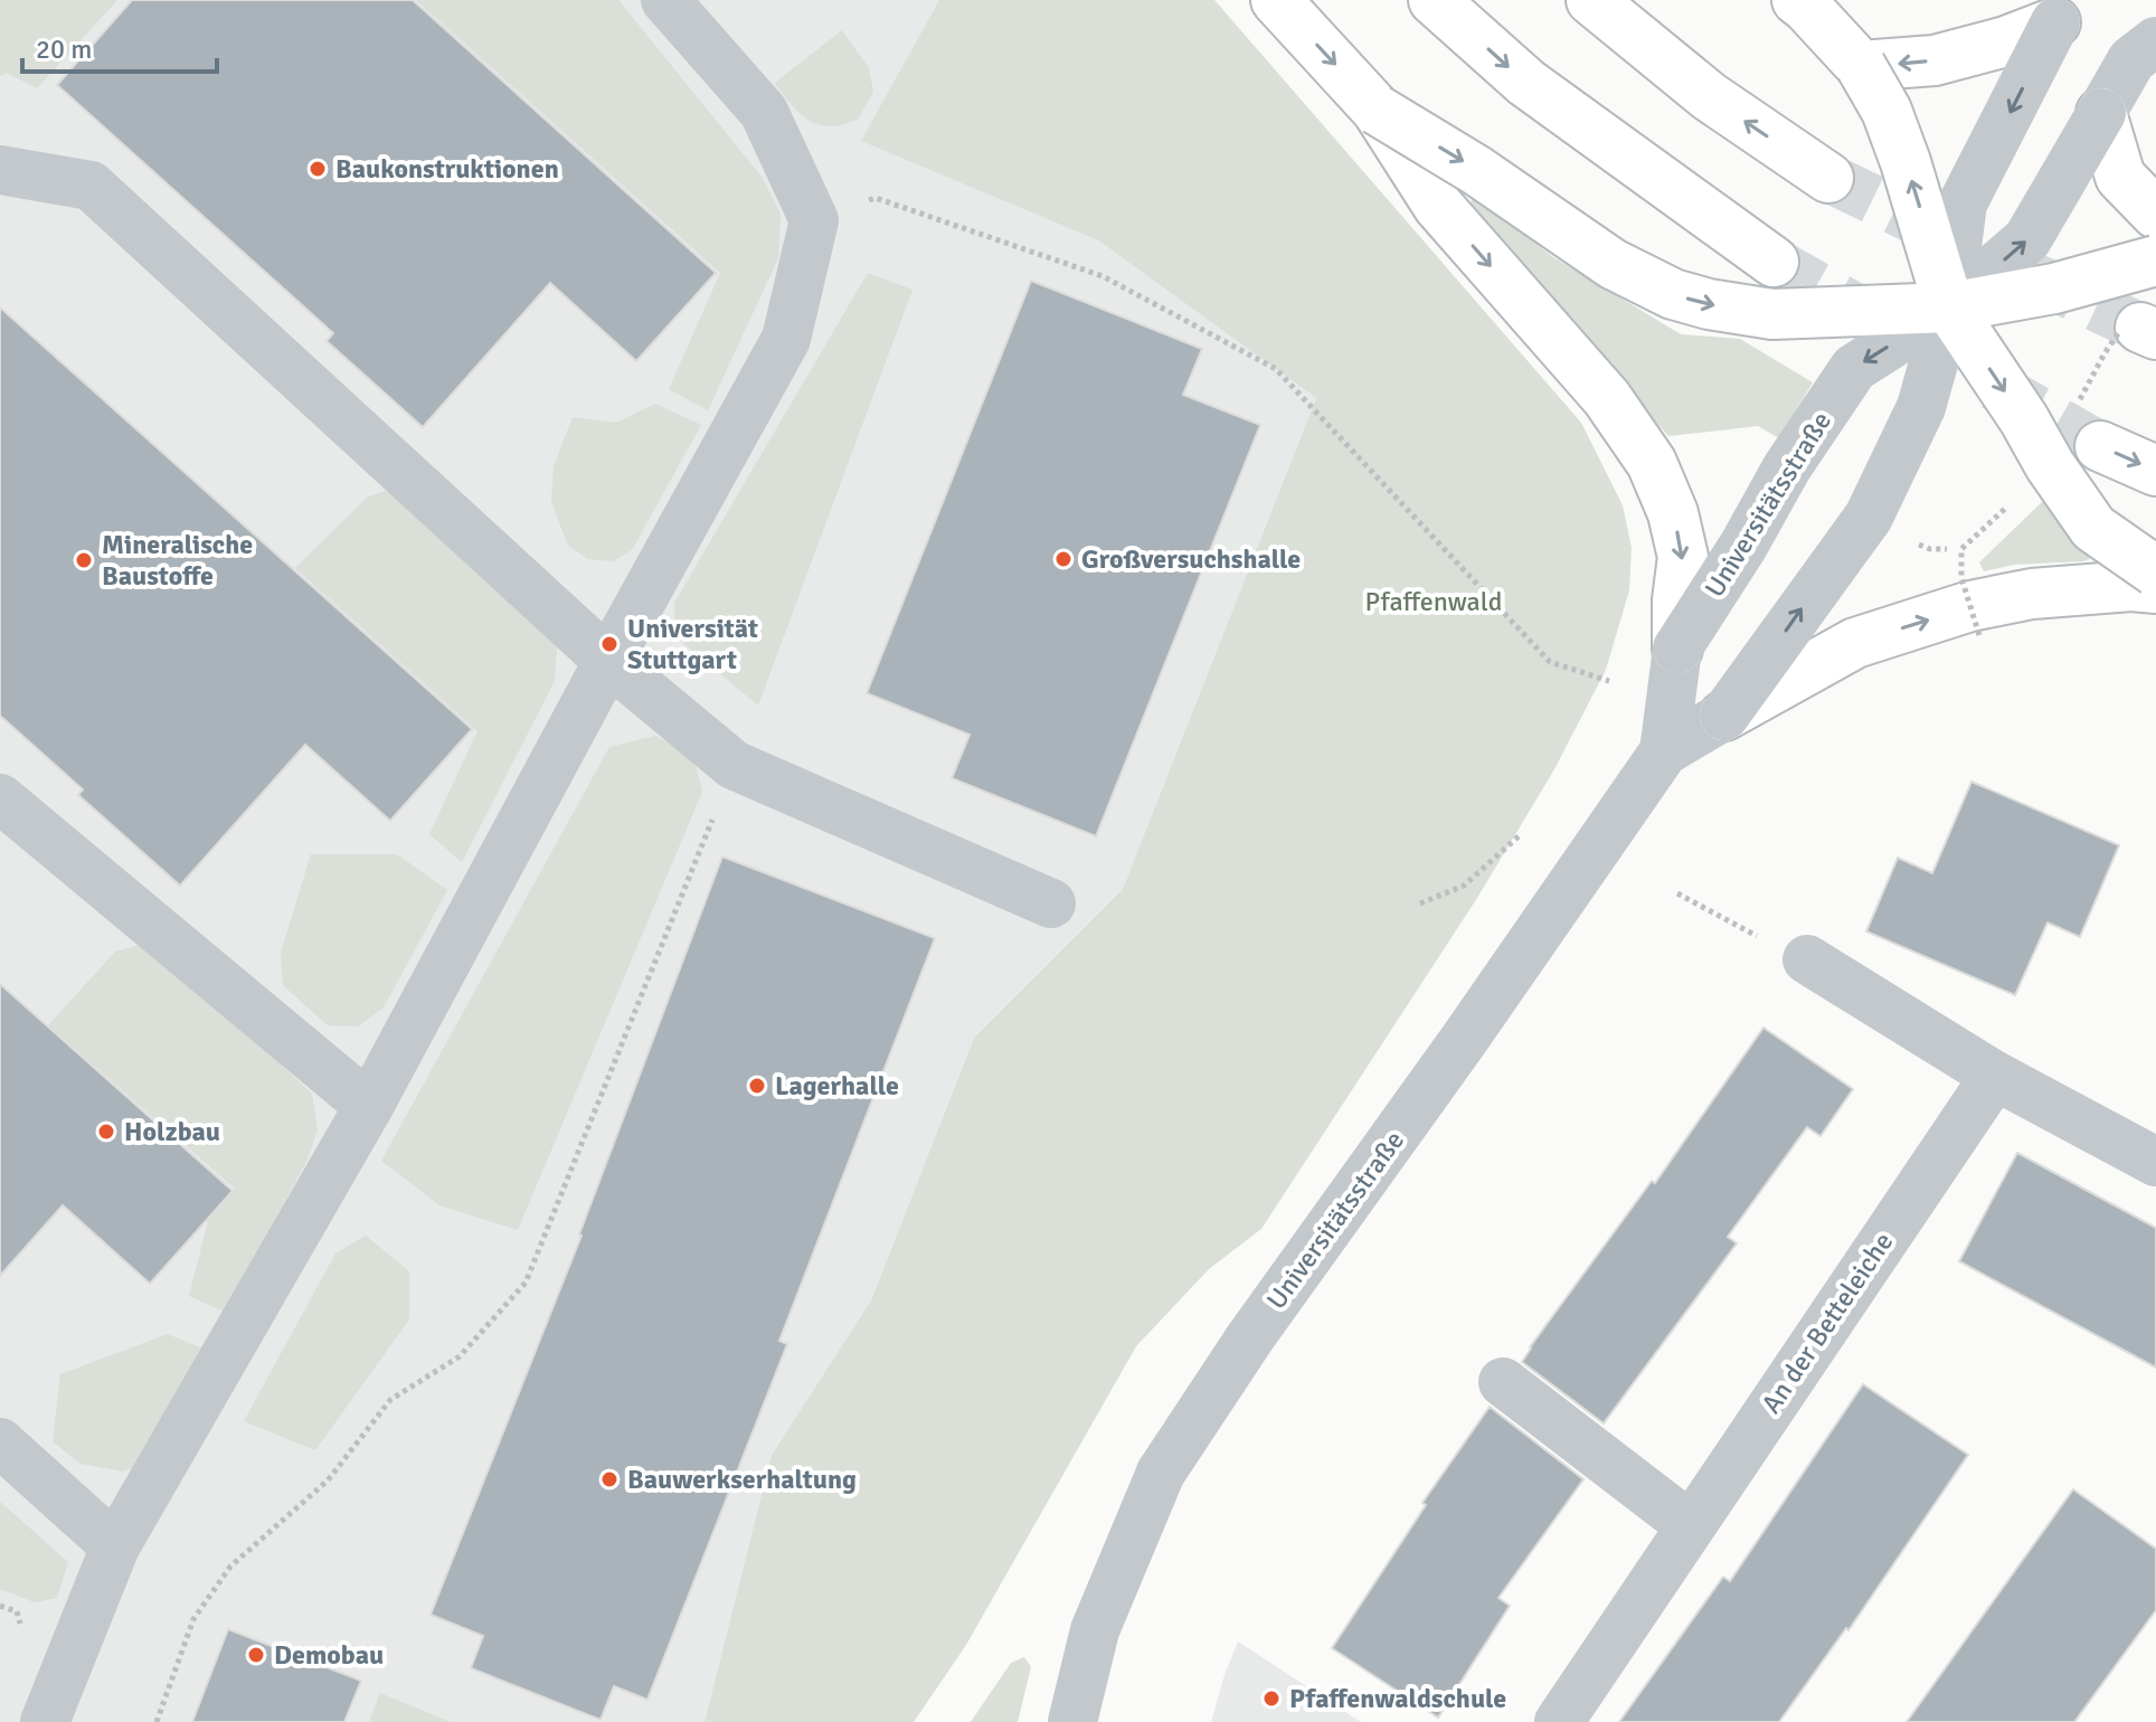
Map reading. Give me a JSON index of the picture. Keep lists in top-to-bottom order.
{
  "streets": {
    "street": ["Universitätsstraße", "An der Betteleiche"]
  },
  "parks": ["Pfaffenwald"],
  "places": [
    "Baukonstruktionen",
    "Großversuchshalle",
    "Mineralische Baustoffe",
    "Universität Stuttgart",
    "Lagerhalle",
    "Holzbau",
    "Bauwerkserhaltung",
    "Demobau",
    "Pfaffenwaldschule"
  ],
  "scale_bar": "20 m"
}
